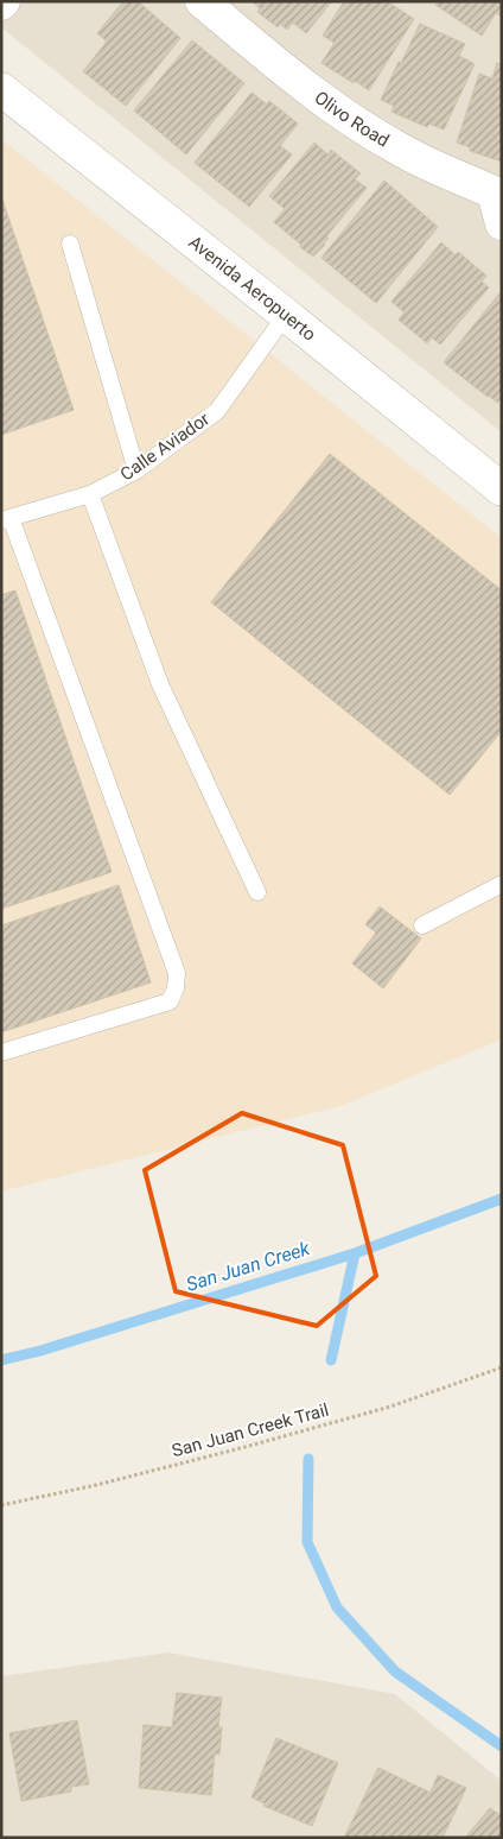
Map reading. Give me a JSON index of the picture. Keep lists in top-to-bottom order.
{
  "streets": {
    "street": ["Olivo Road", "Avenida Aeropuerto"],
    "lane": ["Calle Aviador"],
    "path": ["San Juan Creek Trail"]
  },
  "crossings": [
    ["Avenida Aeropuerto", "Calle Aviador"]
  ],
  "water": ["San Juan Creek"]
}
